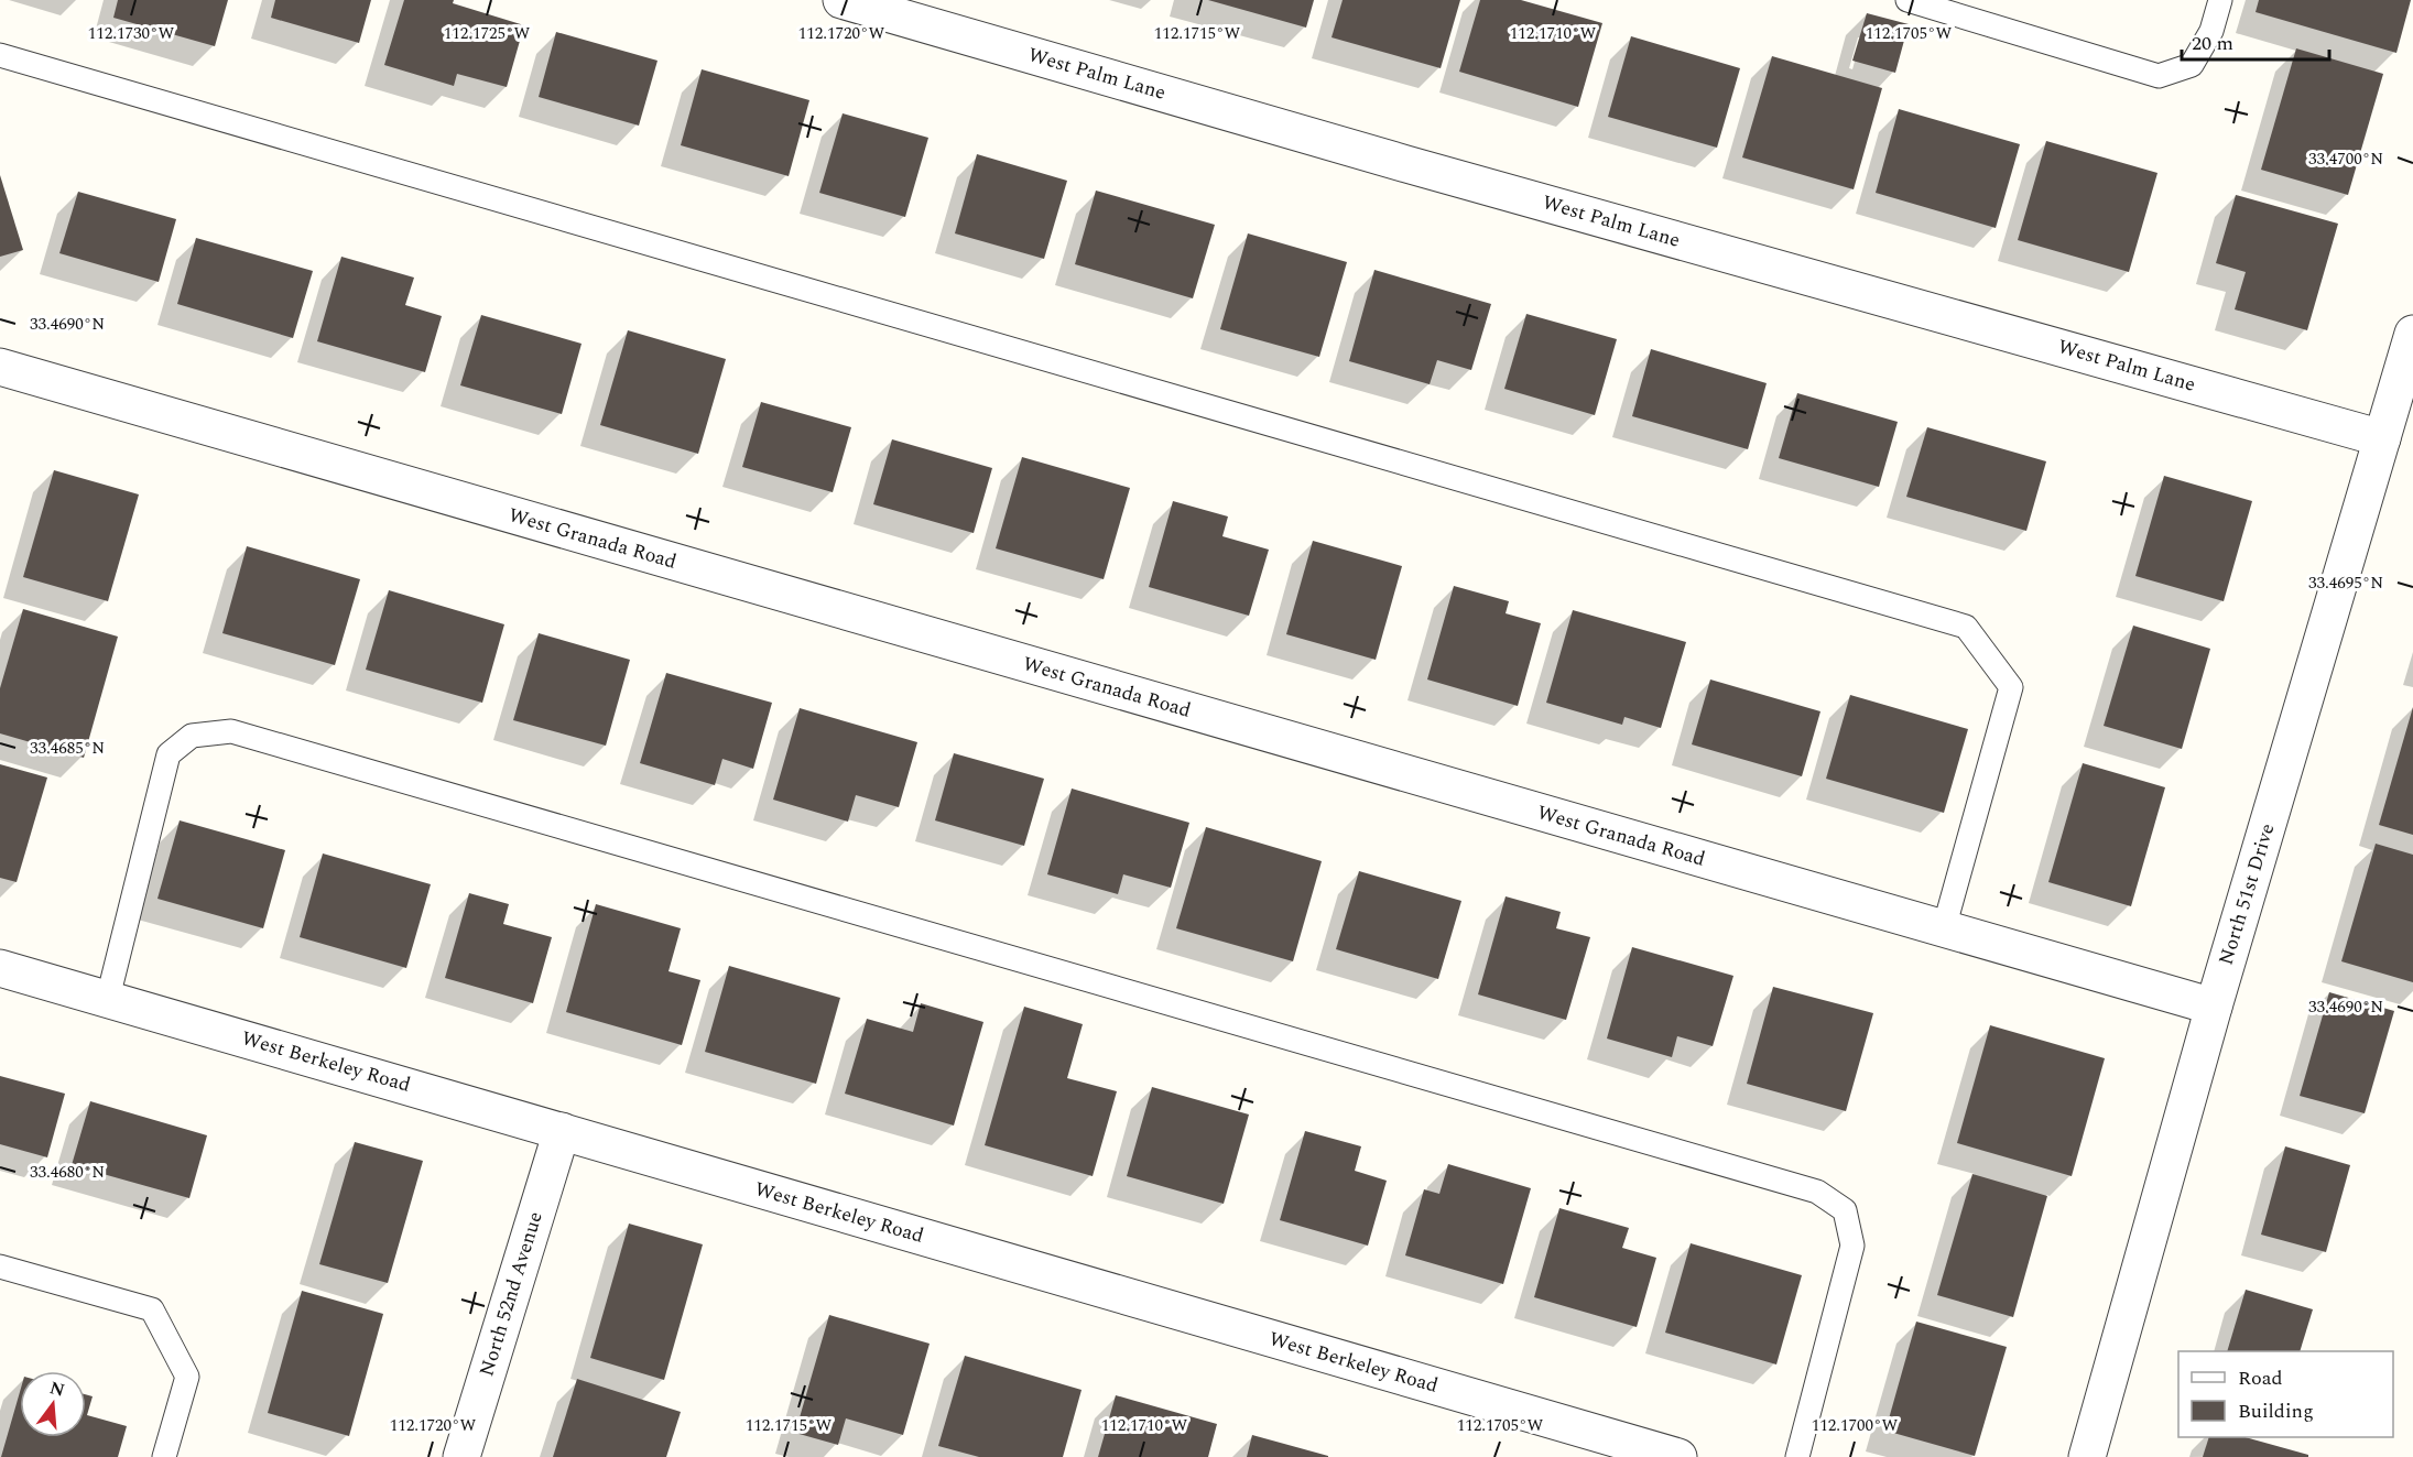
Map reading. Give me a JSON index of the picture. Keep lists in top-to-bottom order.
{
  "streets": {
    "street": [
      "West Palm Lane",
      "West Granada Road",
      "North 51st Drive",
      "West Berkeley Road",
      "North 52nd Avenue"
    ]
  },
  "crossings": [
    ["West Palm Lane", "North 51st Drive"],
    ["West Granada Road", "North 51st Drive"],
    ["West Berkeley Road", "North 52nd Avenue"]
  ],
  "legend": ["Road", "Building"],
  "scale_bar": "20 m",
  "north": "top",
  "coordinates": [
    "112.1730°W",
    "112.1725°W",
    "112.1720°W",
    "112.1715°W",
    "112.1710°W",
    "112.1705°W",
    "33.4700°N",
    "33.4690°N",
    "33.4695°N",
    "33.4685°N",
    "33.4680°N",
    "112.1700°W"
  ]
}
